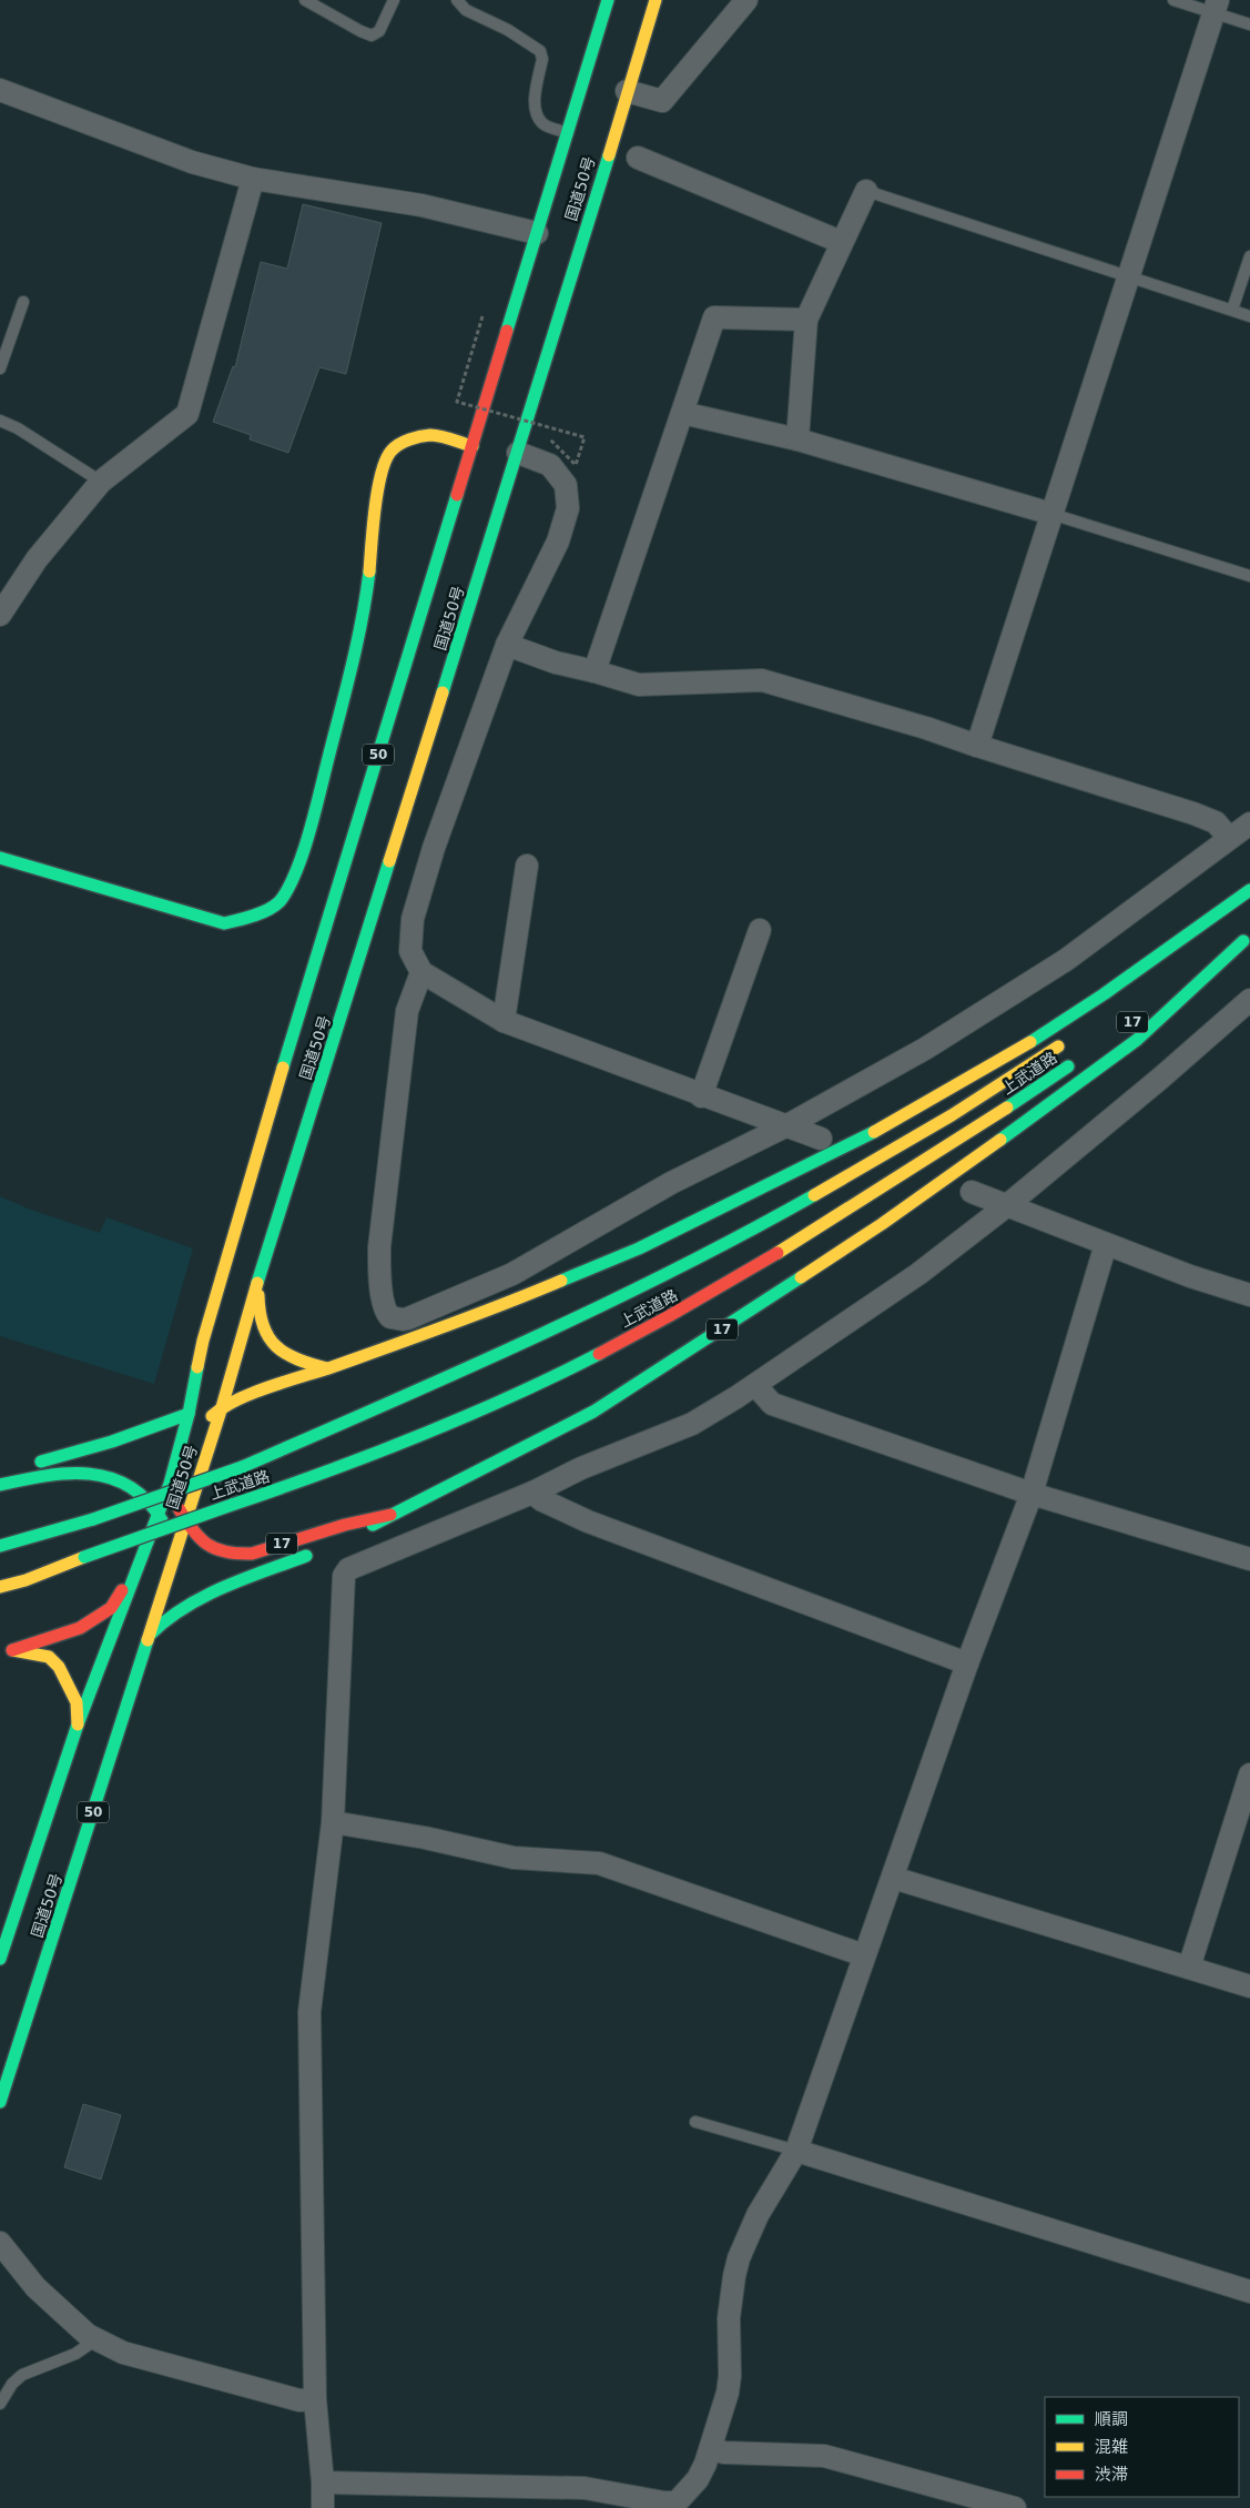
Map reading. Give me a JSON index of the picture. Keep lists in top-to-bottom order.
{
  "streets": {
    "main road": [
      "国道50号",
      "50",
      "17",
      "上武道路"
    ]
  },
  "crossings": [
    ["国道50号", "17"]
  ],
  "legend": ["順調", "混雑", "渋滞"]
}
